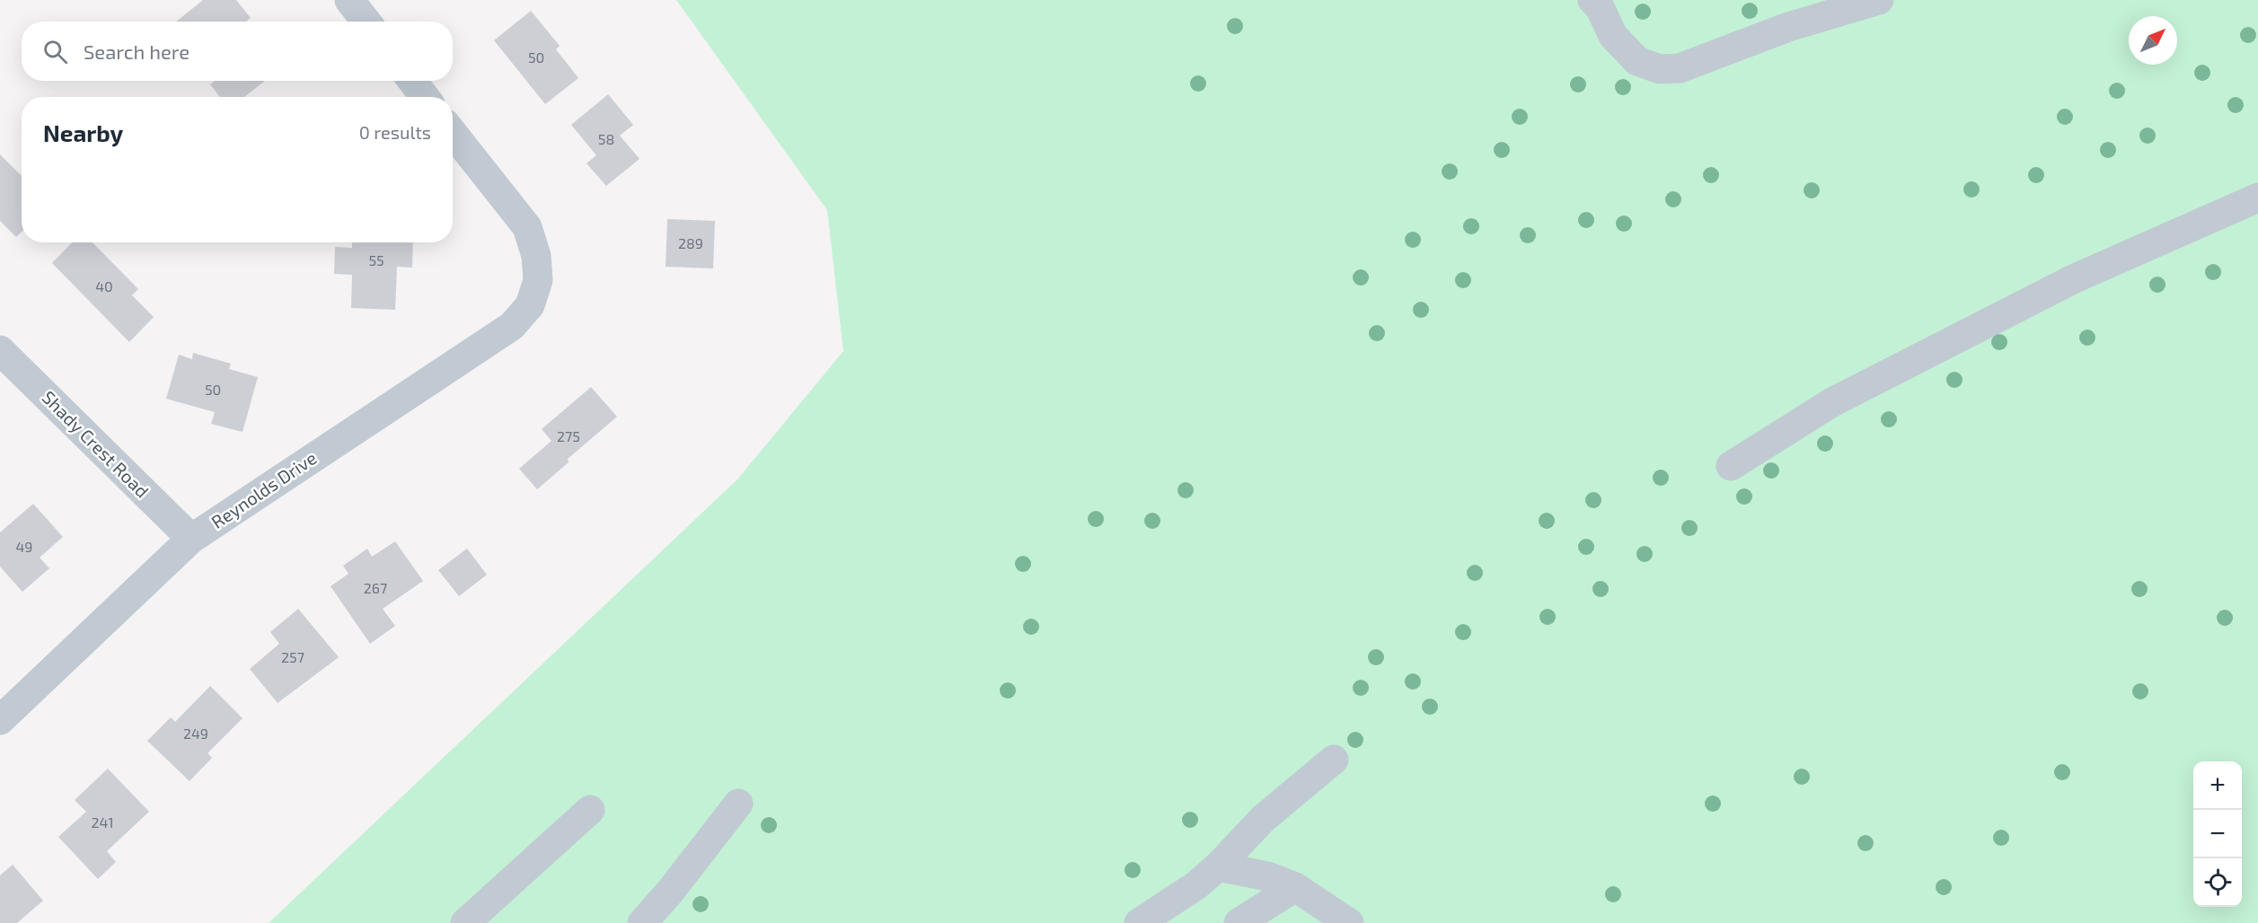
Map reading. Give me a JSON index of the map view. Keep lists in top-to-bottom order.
{
  "streets": {
    "street": ["Shady Crest Road", "Reynolds Drive"]
  },
  "crossings": [
    ["Shady Crest Road", "Reynolds Drive"]
  ],
  "house_numbers": [
    "50",
    "58",
    "289",
    "55",
    "40",
    "50",
    "275",
    "49",
    "267",
    "257",
    "249",
    "241"
  ],
  "north": "top right",
  "page": {
    "search": "Search here",
    "heading": ["Nearby", "0 results"],
    "map_buttons": ["+", "−"]
  }
}
